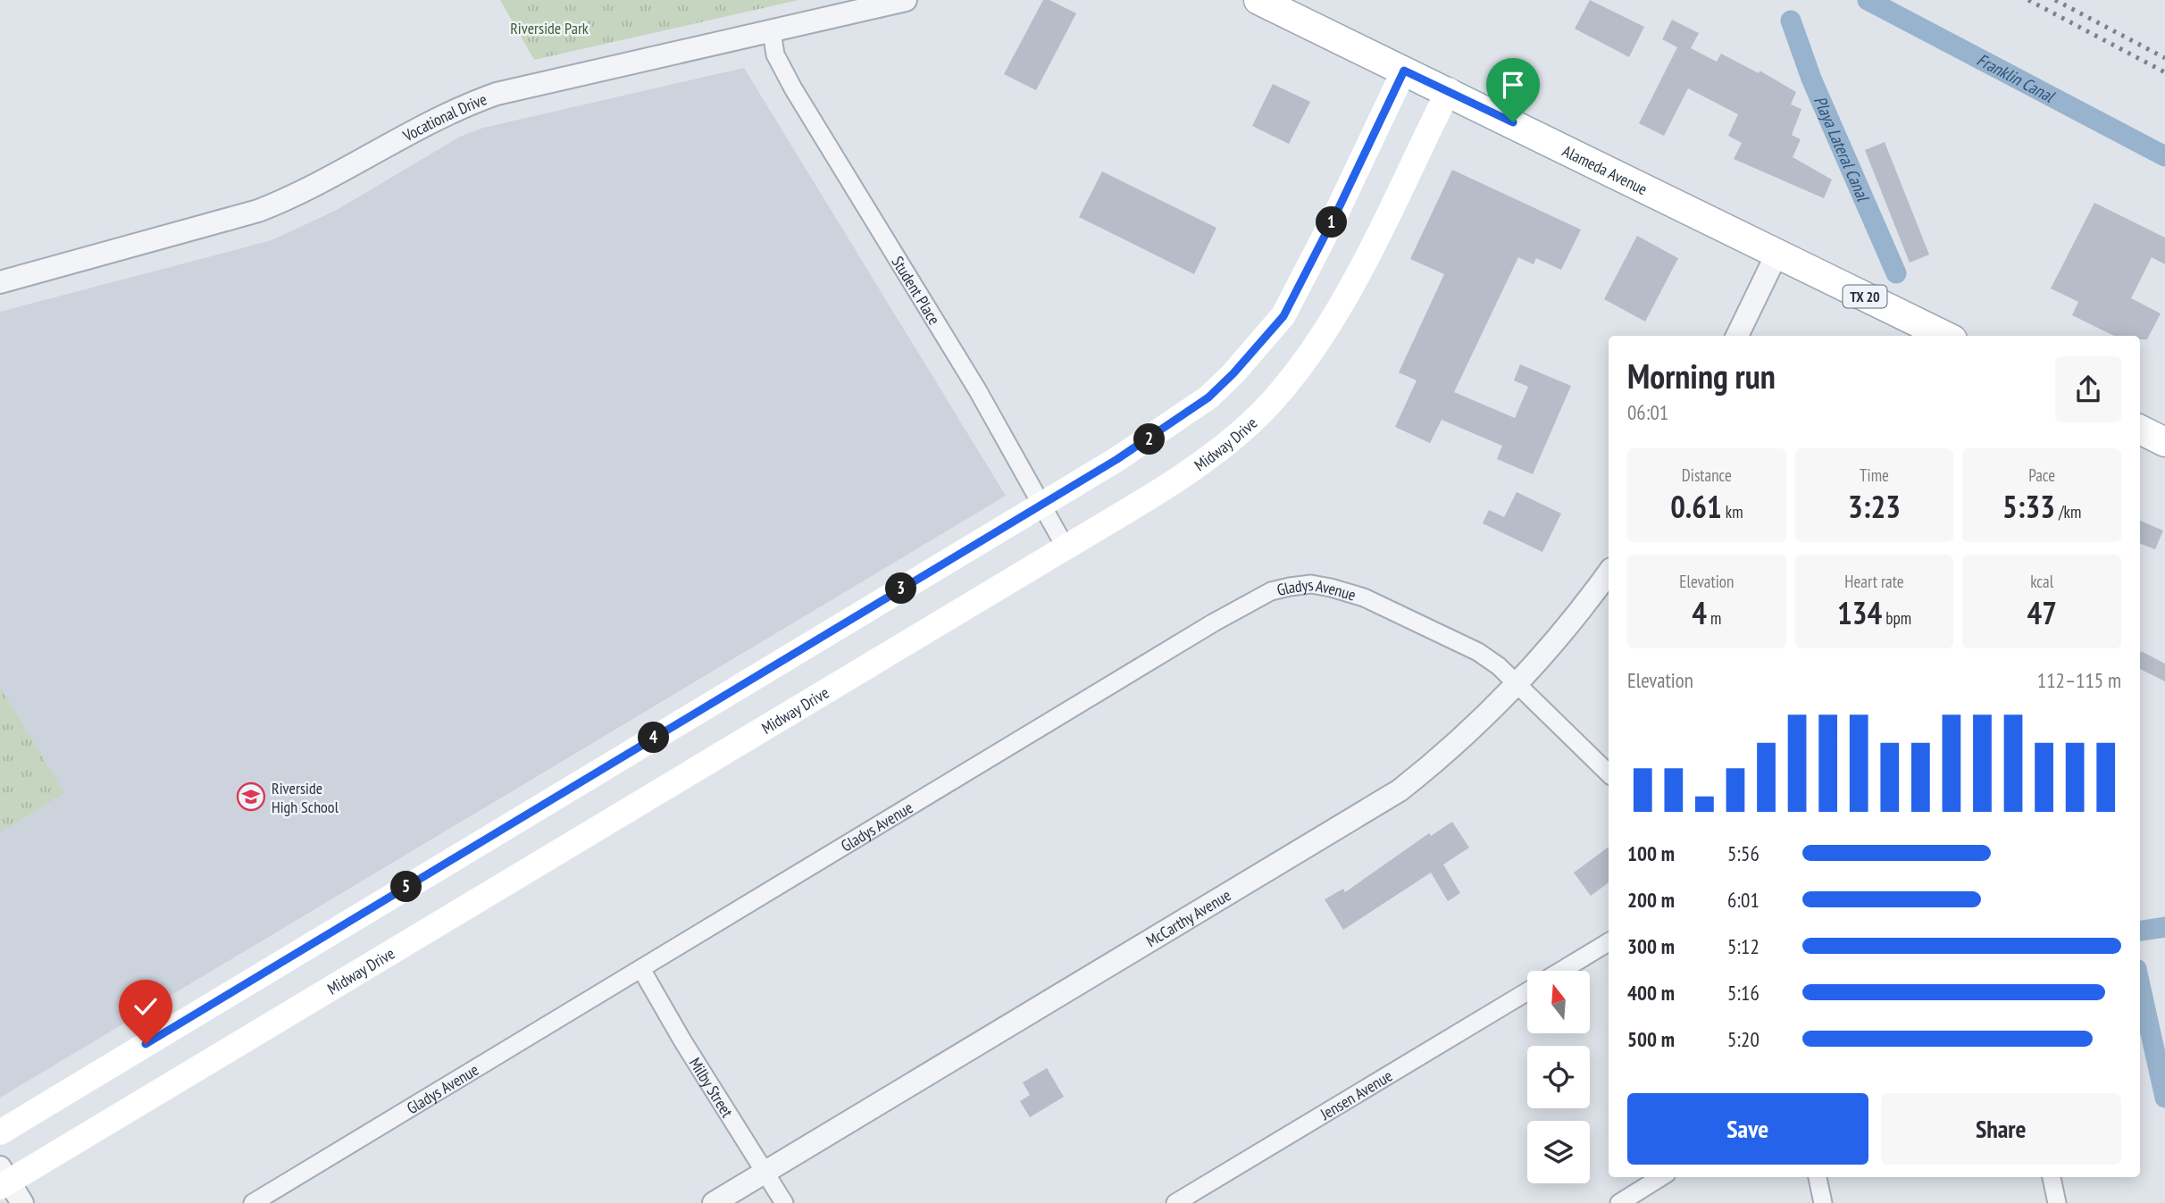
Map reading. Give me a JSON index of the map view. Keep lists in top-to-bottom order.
{
  "streets": {
    "main road": ["Alameda Avenue", "TX 20", "Midway Drive"],
    "street": [
      "Vocational Drive",
      "Student Place",
      "Gladys Avenue",
      "McCarthy Avenue",
      "Milby Street",
      "Jensen Avenue"
    ]
  },
  "crossings": [
    ["Vocational Drive", "Student Place"],
    ["Alameda Avenue", "Midway Drive"],
    ["Student Place", "Midway Drive"],
    ["Gladys Avenue", "McCarthy Avenue"],
    ["Gladys Avenue", "Milby Street"],
    ["McCarthy Avenue", "Milby Street"]
  ],
  "water": ["Franklin Canal", "Playa Lateral Canal"],
  "parks": ["Riverside Park"],
  "places": {
    "school or university": ["Riverside High School"]
  },
  "north": "top",
  "page": {
    "pins": [
      "1",
      "2",
      "3",
      "4",
      "5"
    ],
    "heading": ["Morning run", "06:01"],
    "stats": [
      ["Distance", "0.61 km"],
      ["Time", "3:23"],
      ["Pace", "5:33 /km"],
      ["Elevation", "4 m"],
      ["Heart rate", "134 bpm"],
      ["kcal", "47"]
    ],
    "chart": ["Elevation", "112–115 m"],
    "list": [
      {
        "name": "100 m",
        "note": "5:56"
      },
      {
        "name": "200 m",
        "note": "6:01"
      },
      {
        "name": "300 m",
        "note": "5:12"
      },
      {
        "name": "400 m",
        "note": "5:16"
      },
      {
        "name": "500 m",
        "note": "5:20"
      }
    ],
    "buttons": ["Save", "Share"]
  }
}
